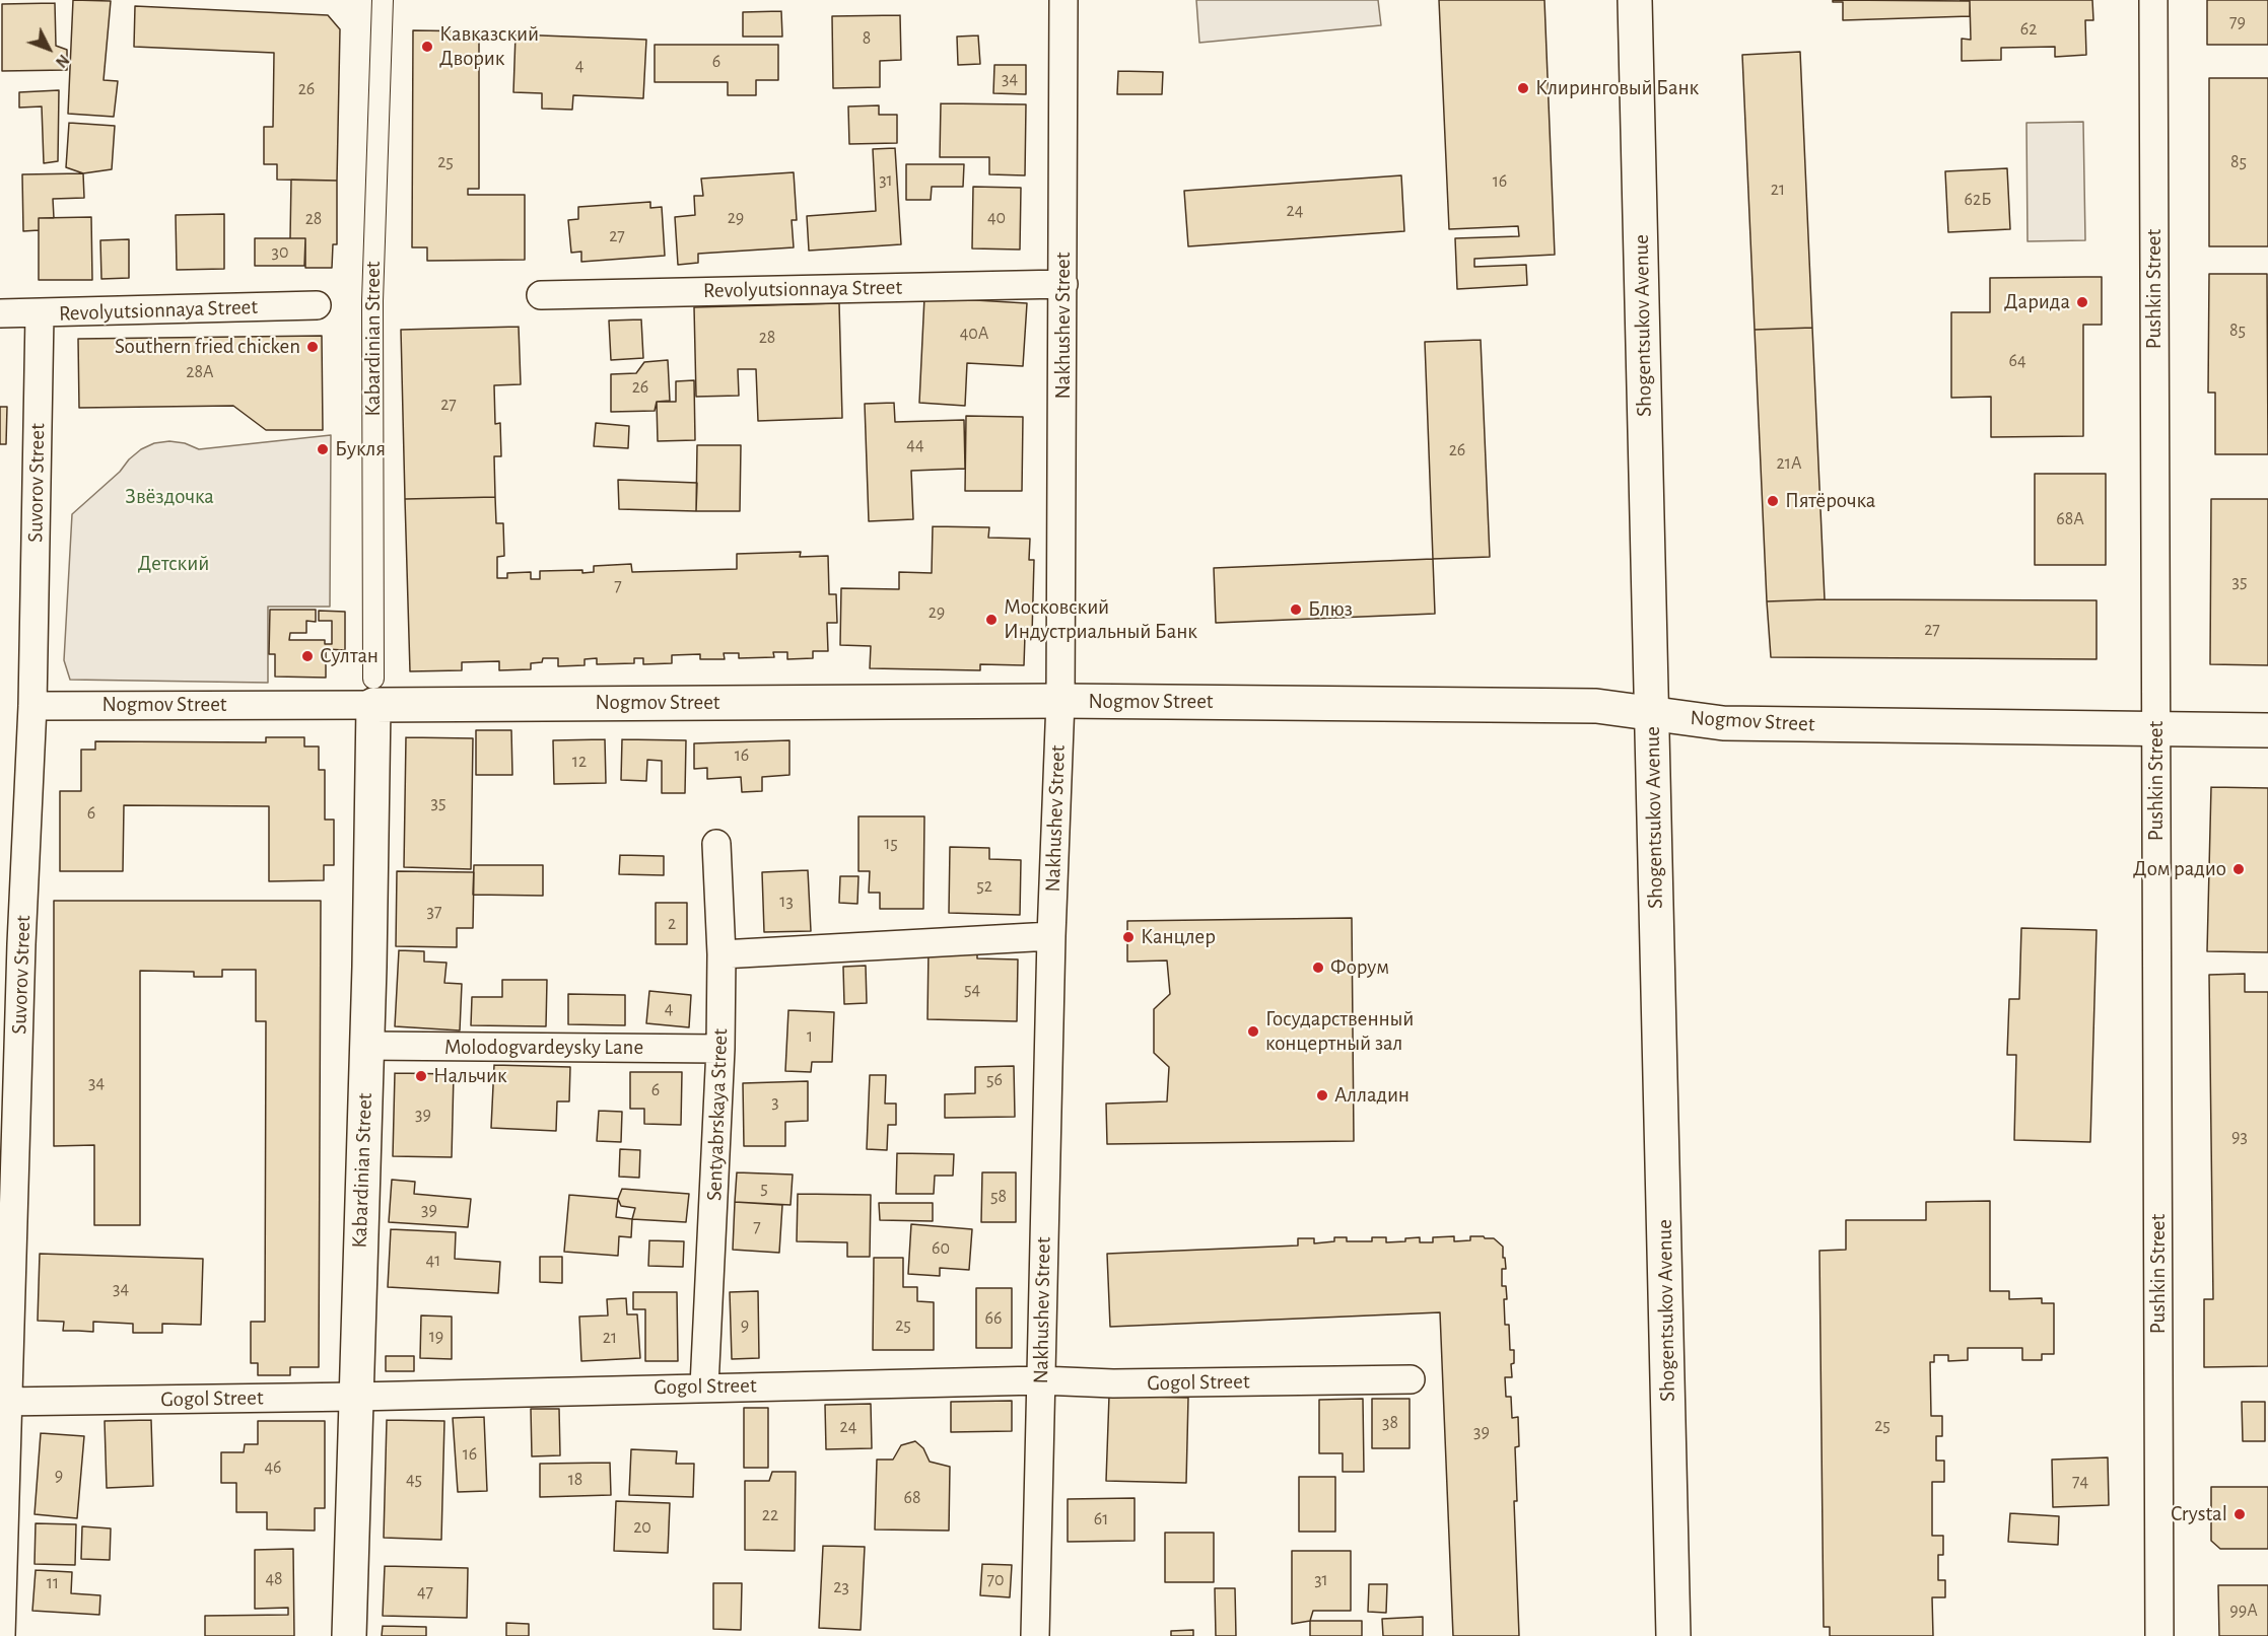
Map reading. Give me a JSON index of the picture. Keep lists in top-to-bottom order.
{
  "streets": {
    "street": [
      "Revolyutsionnaya Street",
      "Pushkin Street",
      "Nakhushev Street",
      "Shogentsukov Avenue",
      "Kabardinian Street",
      "Suvorov Street",
      "Nogmov Street",
      "Molodogvardeysky Lane",
      "Sentyabrskaya Street",
      "Gogol Street"
    ]
  },
  "crossings": [
    ["Revolyutsionnaya Street", "Nakhushev Street"],
    ["Revolyutsionnaya Street", "Suvorov Street"],
    ["Pushkin Street", "Nogmov Street"],
    ["Nakhushev Street", "Nogmov Street"],
    ["Nakhushev Street", "Gogol Street"],
    ["Shogentsukov Avenue", "Nogmov Street"],
    ["Kabardinian Street", "Nogmov Street"],
    ["Kabardinian Street", "Molodogvardeysky Lane"],
    ["Kabardinian Street", "Gogol Street"],
    ["Suvorov Street", "Nogmov Street"],
    ["Suvorov Street", "Gogol Street"],
    ["Molodogvardeysky Lane", "Sentyabrskaya Street"],
    ["Sentyabrskaya Street", "Gogol Street"]
  ],
  "parks": ["Звёздочка", "Детский"],
  "places": [
    "Кавказский Дворик",
    "Клиринговый Банк",
    "Дарида",
    "Southern fried chicken",
    "Букля",
    "Пятёрочка",
    "Блюз",
    "Московский Индустриальный Банк",
    "Султан",
    "Дом радио",
    "Канцлер",
    "Форум",
    "Государственный концертный зал",
    "Нальчик",
    "Алладин",
    "Crystal"
  ],
  "house_numbers": [
    "79",
    "62",
    "8",
    "6",
    "4",
    "34",
    "26",
    "25",
    "85",
    "31",
    "16",
    "21",
    "62Б",
    "24",
    "29",
    "40",
    "28",
    "27",
    "30",
    "85",
    "40А",
    "28",
    "64",
    "28А",
    "26",
    "27",
    "44",
    "26",
    "21А",
    "68А",
    "35",
    "7",
    "29",
    "27",
    "16",
    "12",
    "35",
    "6",
    "15",
    "52",
    "13",
    "37",
    "2",
    "54",
    "4",
    "1",
    "56",
    "34",
    "6",
    "3",
    "39",
    "93",
    "5",
    "58",
    "39",
    "7",
    "60",
    "41",
    "34",
    "66",
    "9",
    "25",
    "19",
    "21",
    "38",
    "25",
    "24",
    "39",
    "16",
    "46",
    "9",
    "45",
    "18",
    "74",
    "68",
    "22",
    "61",
    "20",
    "48",
    "70",
    "31",
    "11",
    "23",
    "47",
    "99А"
  ],
  "north": "bottom right"
}
